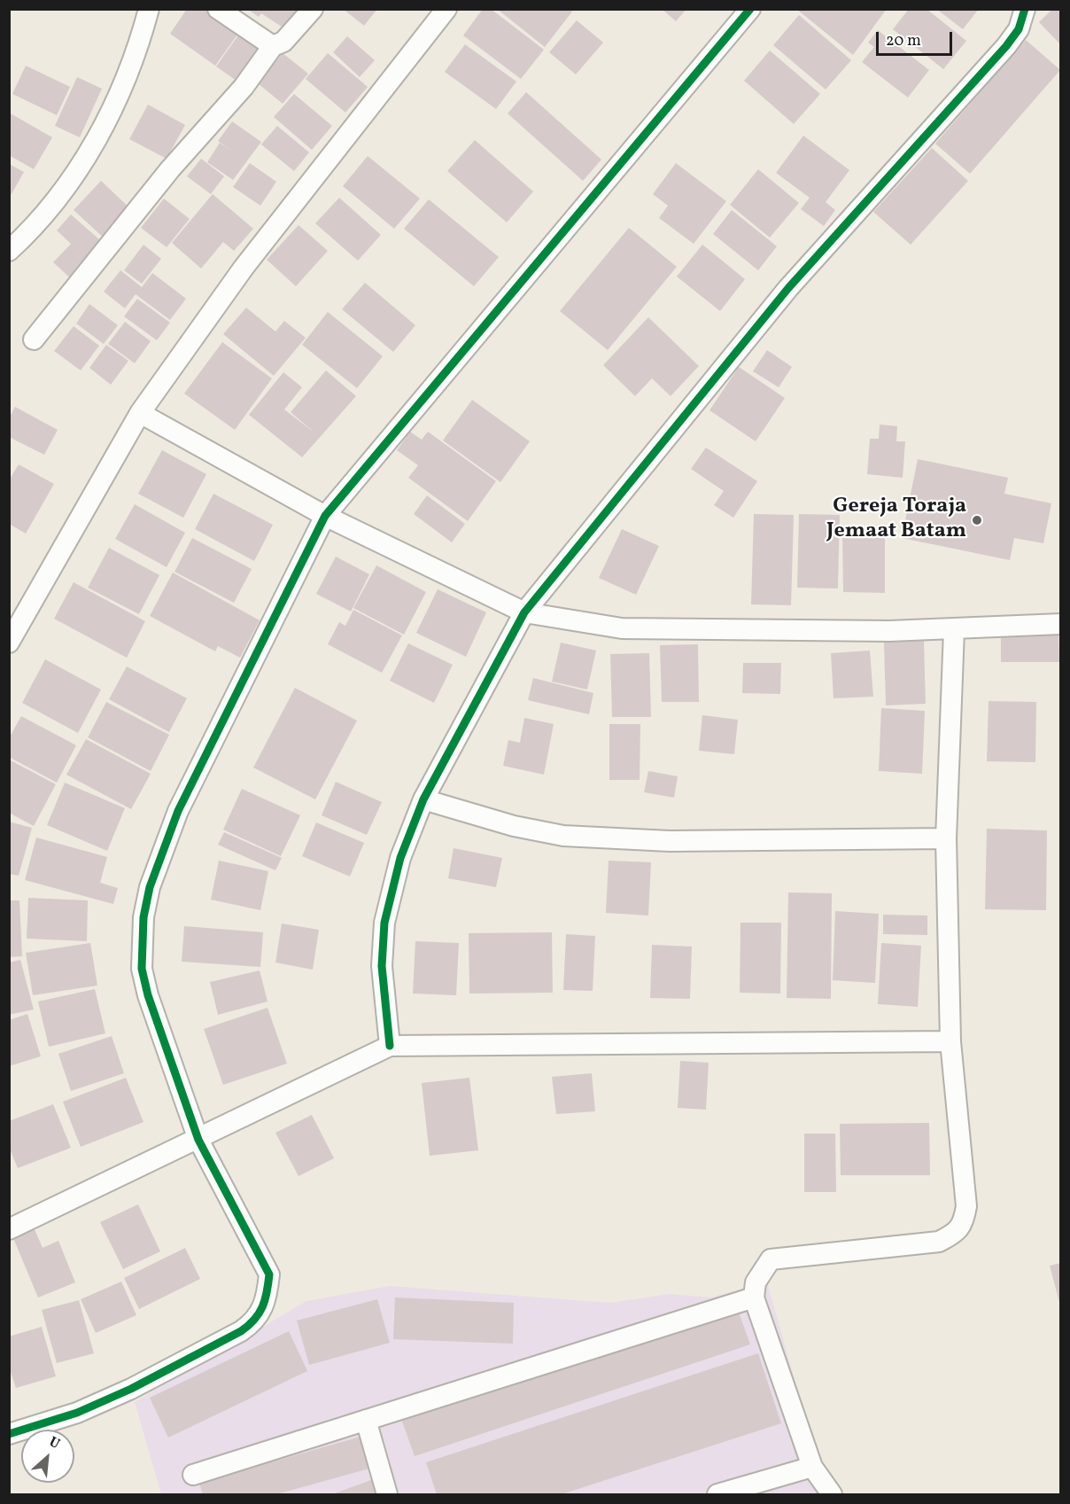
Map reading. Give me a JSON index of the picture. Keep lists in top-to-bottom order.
{
  "places": ["Gereja Toraja Jemaat Batam"],
  "scale_bar": "20 m",
  "north": "top right"
}
